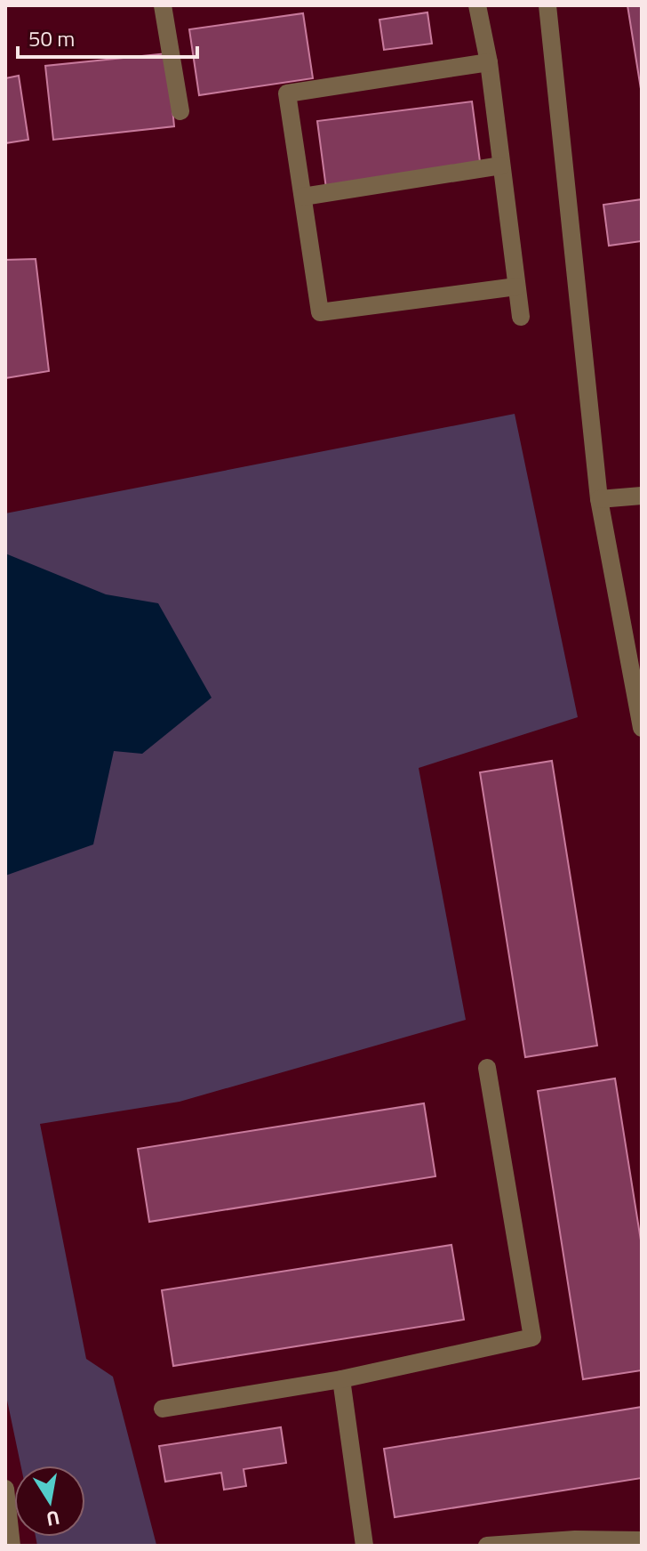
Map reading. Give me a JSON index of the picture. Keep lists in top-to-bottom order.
{
  "scale_bar": "50 m",
  "north": "bottom"
}
